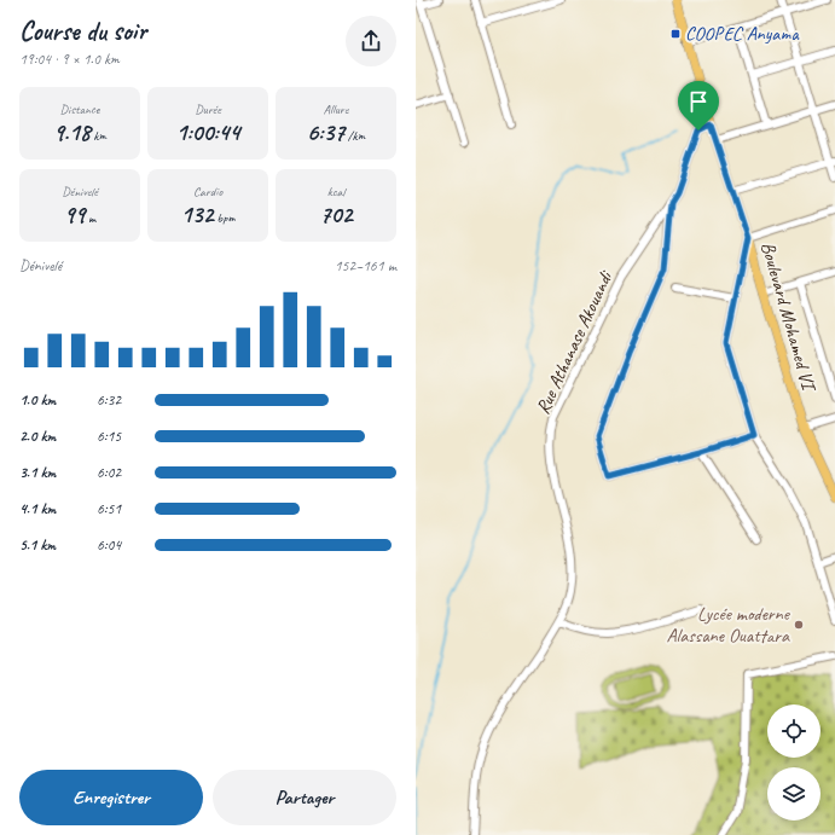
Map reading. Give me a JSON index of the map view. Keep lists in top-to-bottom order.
{
  "streets": {
    "main road": ["Boulevard Mohamed VI"],
    "street": ["Rue Athanase Akouandi"]
  },
  "crossings": [
    ["Boulevard Mohamed VI", "Rue Athanase Akouandi"]
  ],
  "places": {
    "transit": ["COOPEC Anyama"],
    "other": ["Lycée moderne Alassane Ouattara"]
  },
  "page": {
    "heading": ["Course du soir", "19:04 · 9 × 1.0 km"],
    "stats": [
      ["Distance", "9.18 km"],
      ["Durée", "1:00:44"],
      ["Allure", "6:37 /km"],
      ["Dénivelé", "99 m"],
      ["Cardio", "132 bpm"],
      ["kcal", "702"]
    ],
    "chart": ["Dénivelé", "152–161 m"],
    "list": [
      {
        "name": "1.0 km",
        "note": "6:32"
      },
      {
        "name": "2.0 km",
        "note": "6:15"
      },
      {
        "name": "3.1 km",
        "note": "6:02"
      },
      {
        "name": "4.1 km",
        "note": "6:51"
      },
      {
        "name": "5.1 km",
        "note": "6:04"
      }
    ],
    "buttons": ["Enregistrer", "Partager"]
  }
}
